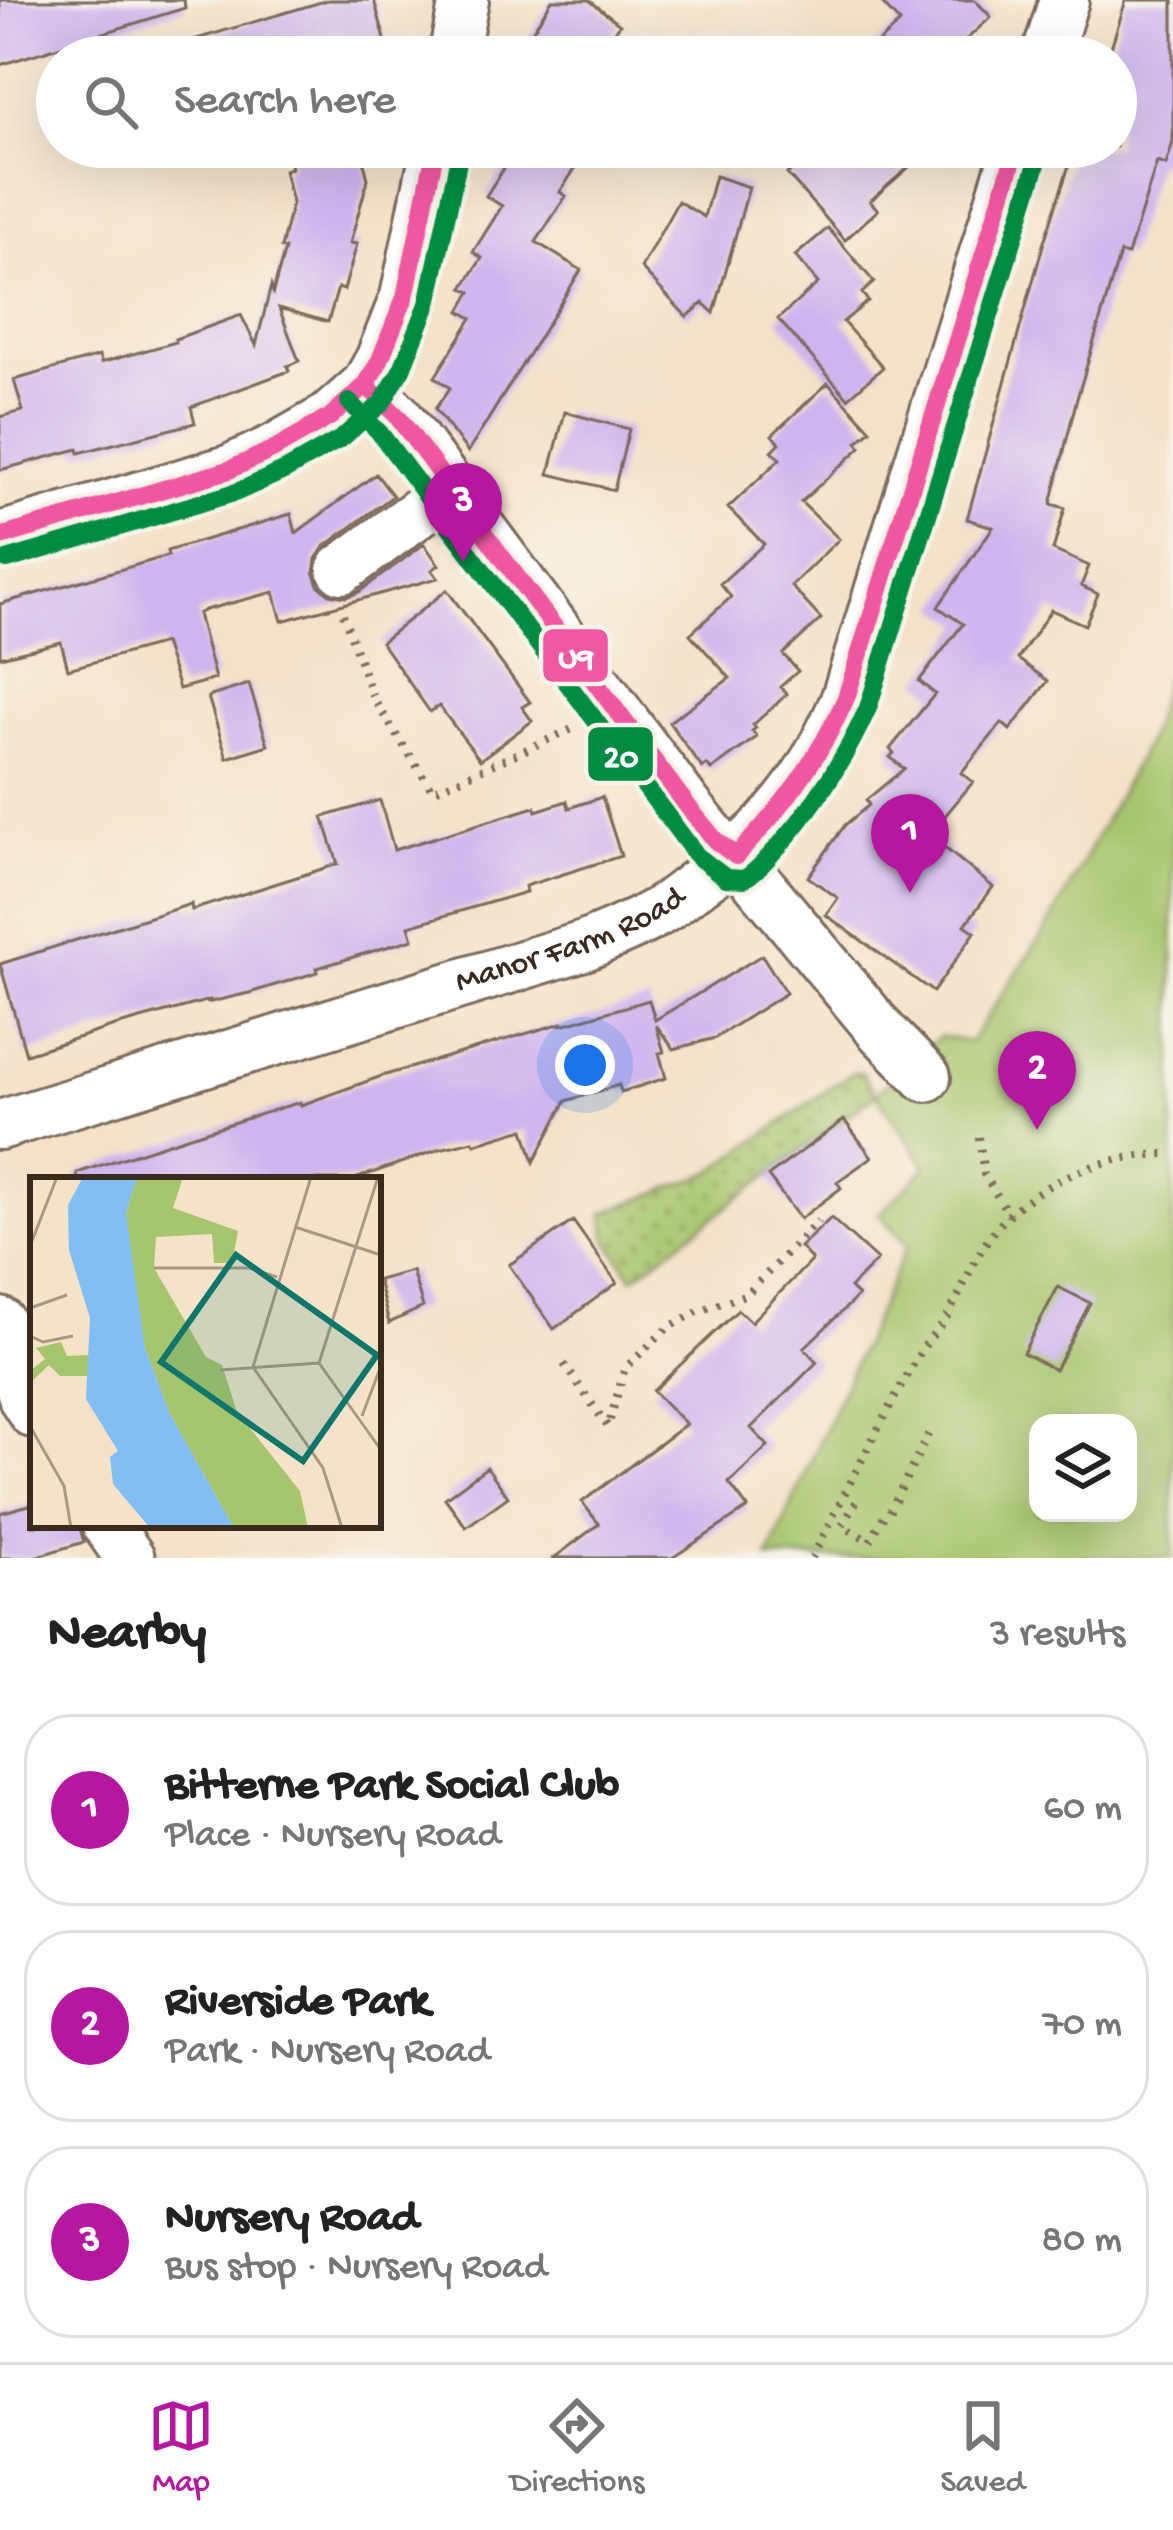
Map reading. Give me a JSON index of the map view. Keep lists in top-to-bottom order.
{
  "streets": {
    "street": ["Manor Farm Road"]
  },
  "lines": ["transit line U9", "transit line 20"],
  "page": {
    "search": "Search here",
    "pins": ["3", "1", "2"],
    "heading": ["Nearby", "3 results"],
    "list": [
      {
        "mark": "1",
        "name": "Bitterne Park Social Club",
        "note": "Place · Nursery Road",
        "value": "60 m"
      },
      {
        "mark": "2",
        "name": "Riverside Park",
        "note": "Park · Nursery Road",
        "value": "70 m"
      },
      {
        "mark": "3",
        "name": "Nursery Road",
        "note": "Bus stop · Nursery Road",
        "value": "80 m"
      }
    ],
    "nav": ["Map", "Directions", "Saved"]
  }
}
